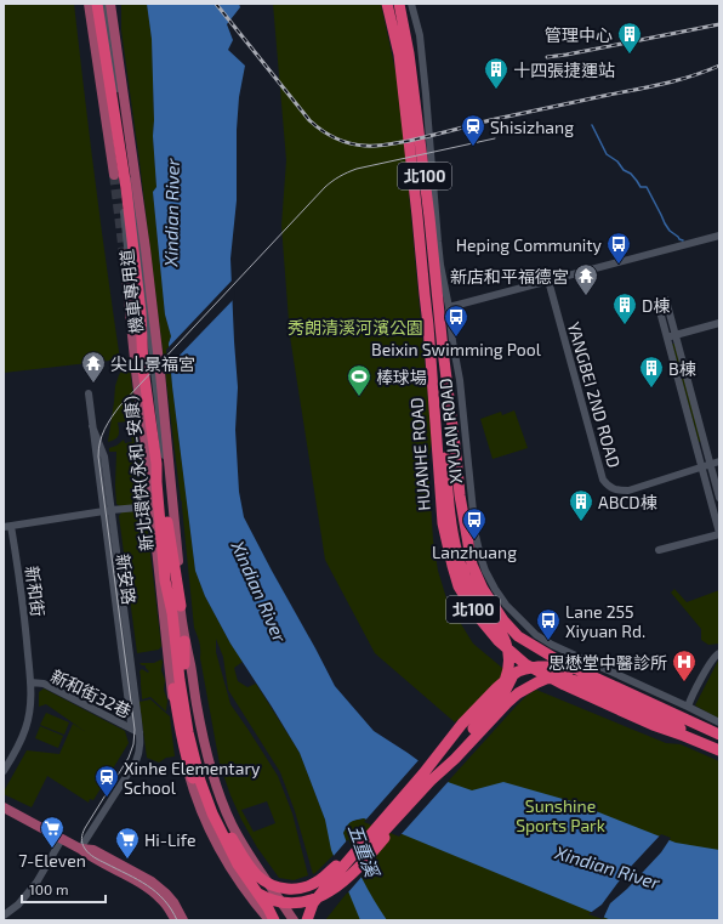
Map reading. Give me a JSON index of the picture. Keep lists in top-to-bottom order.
{
  "streets": {
    "highway": ["北100", "HUANHE ROAD", "新北環快(永和-安康)"],
    "street": [
      "機車專用道",
      "YANGBEI 2ND ROAD",
      "XIYUAN ROAD",
      "新安路",
      "新和街",
      "新和街32巷"
    ]
  },
  "crossings": [
    ["機車專用道", "新北環快(永和-安康)"],
    ["新安路", "新和街32巷"],
    ["新和街", "新和街32巷"]
  ],
  "water": ["Xindian River", "五重溪"],
  "parks": ["秀朗清溪河濱公園", "Sunshine Sports Park"],
  "places": {
    "building": [
      "管理中心",
      "十四張捷運站",
      "D棟",
      "B棟",
      "ABCD棟"
    ],
    "station": ["Shisizhang", "Xinhe Elementary School"],
    "bus stop": [
      "Heping Community",
      "Beixin Swimming Pool",
      "Lanzhuang",
      "Lane 255 Xiyuan Rd."
    ],
    "temple": ["新店和平福德宮", "尖山景福宮"],
    "sports": ["棒球場"],
    "hospital": ["思懋堂中醫診所"],
    "supermarket": ["7-Eleven", "Hi-Life"]
  },
  "scale_bar": "100 m"
}
